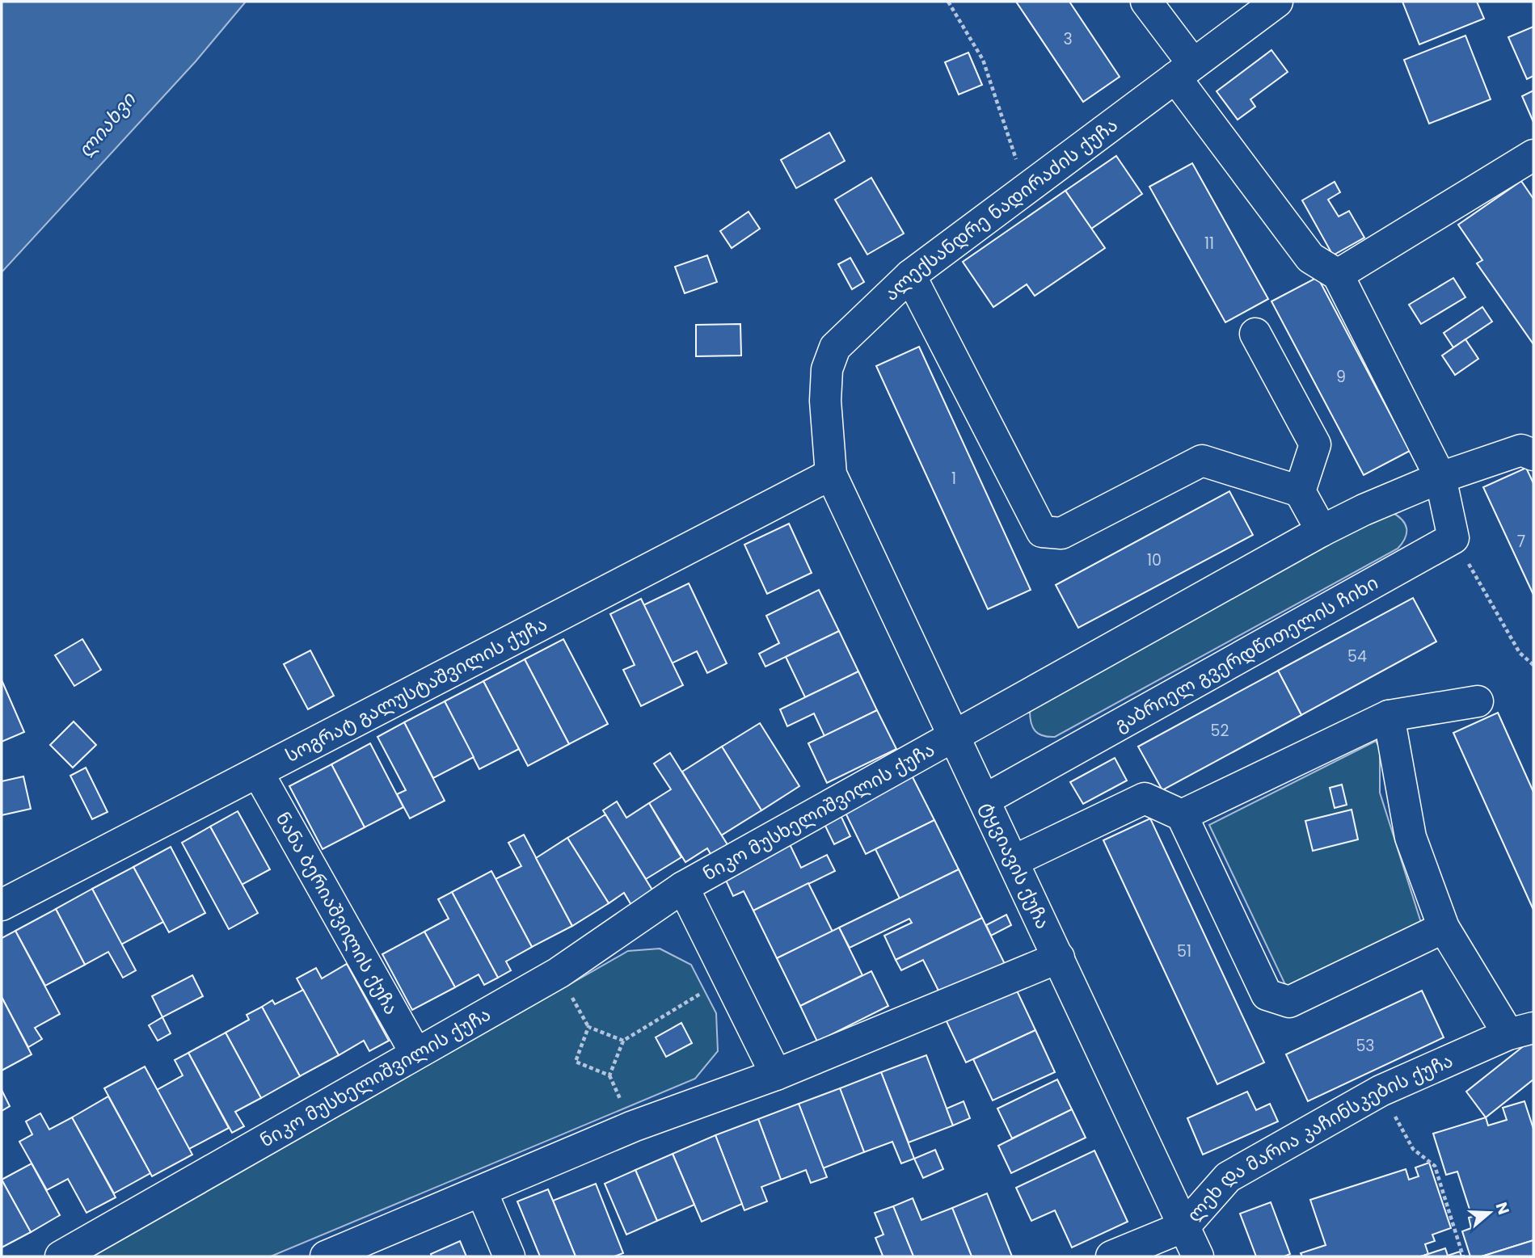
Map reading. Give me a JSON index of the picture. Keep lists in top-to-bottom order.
{
  "streets": {
    "street": [
      "ალექსანდრე ნადირაძის ქუჩა",
      "გაბრიელ გვერდწითელის ჩიხი",
      "სოგრატ გალუსტაშვილის ქუჩა",
      "ნიკო მუსხელიშვილის ქუჩა",
      "ტყვიავის ქუჩა",
      "ნანა ბერიაშვილის ქუჩა",
      "ლეხ და მარია კაჩინსკების ქუჩა"
    ]
  },
  "crossings": [
    ["ალექსანდრე ნადირაძის ქუჩა", "სოგრატ გალუსტაშვილის ქუჩა"],
    ["ალექსანდრე ნადირაძის ქუჩა", "ტყვიავის ქუჩა"],
    ["გაბრიელ გვერდწითელის ჩიხი", "ტყვიავის ქუჩა"],
    ["სოგრატ გალუსტაშვილის ქუჩა", "ტყვიავის ქუჩა"],
    ["სოგრატ გალუსტაშვილის ქუჩა", "ნანა ბერიაშვილის ქუჩა"],
    ["ნიკო მუსხელიშვილის ქუჩა", "ტყვიავის ქუჩა"],
    ["ნიკო მუსხელიშვილის ქუჩა", "ნანა ბერიაშვილის ქუჩა"],
    ["ტყვიავის ქუჩა", "ლეხ და მარია კაჩინსკების ქუჩა"]
  ],
  "water": ["ლიახვი"],
  "house_numbers": [
    "3",
    "11",
    "9",
    "1",
    "7",
    "10",
    "54",
    "52",
    "51",
    "53"
  ],
  "north": "right"
}
